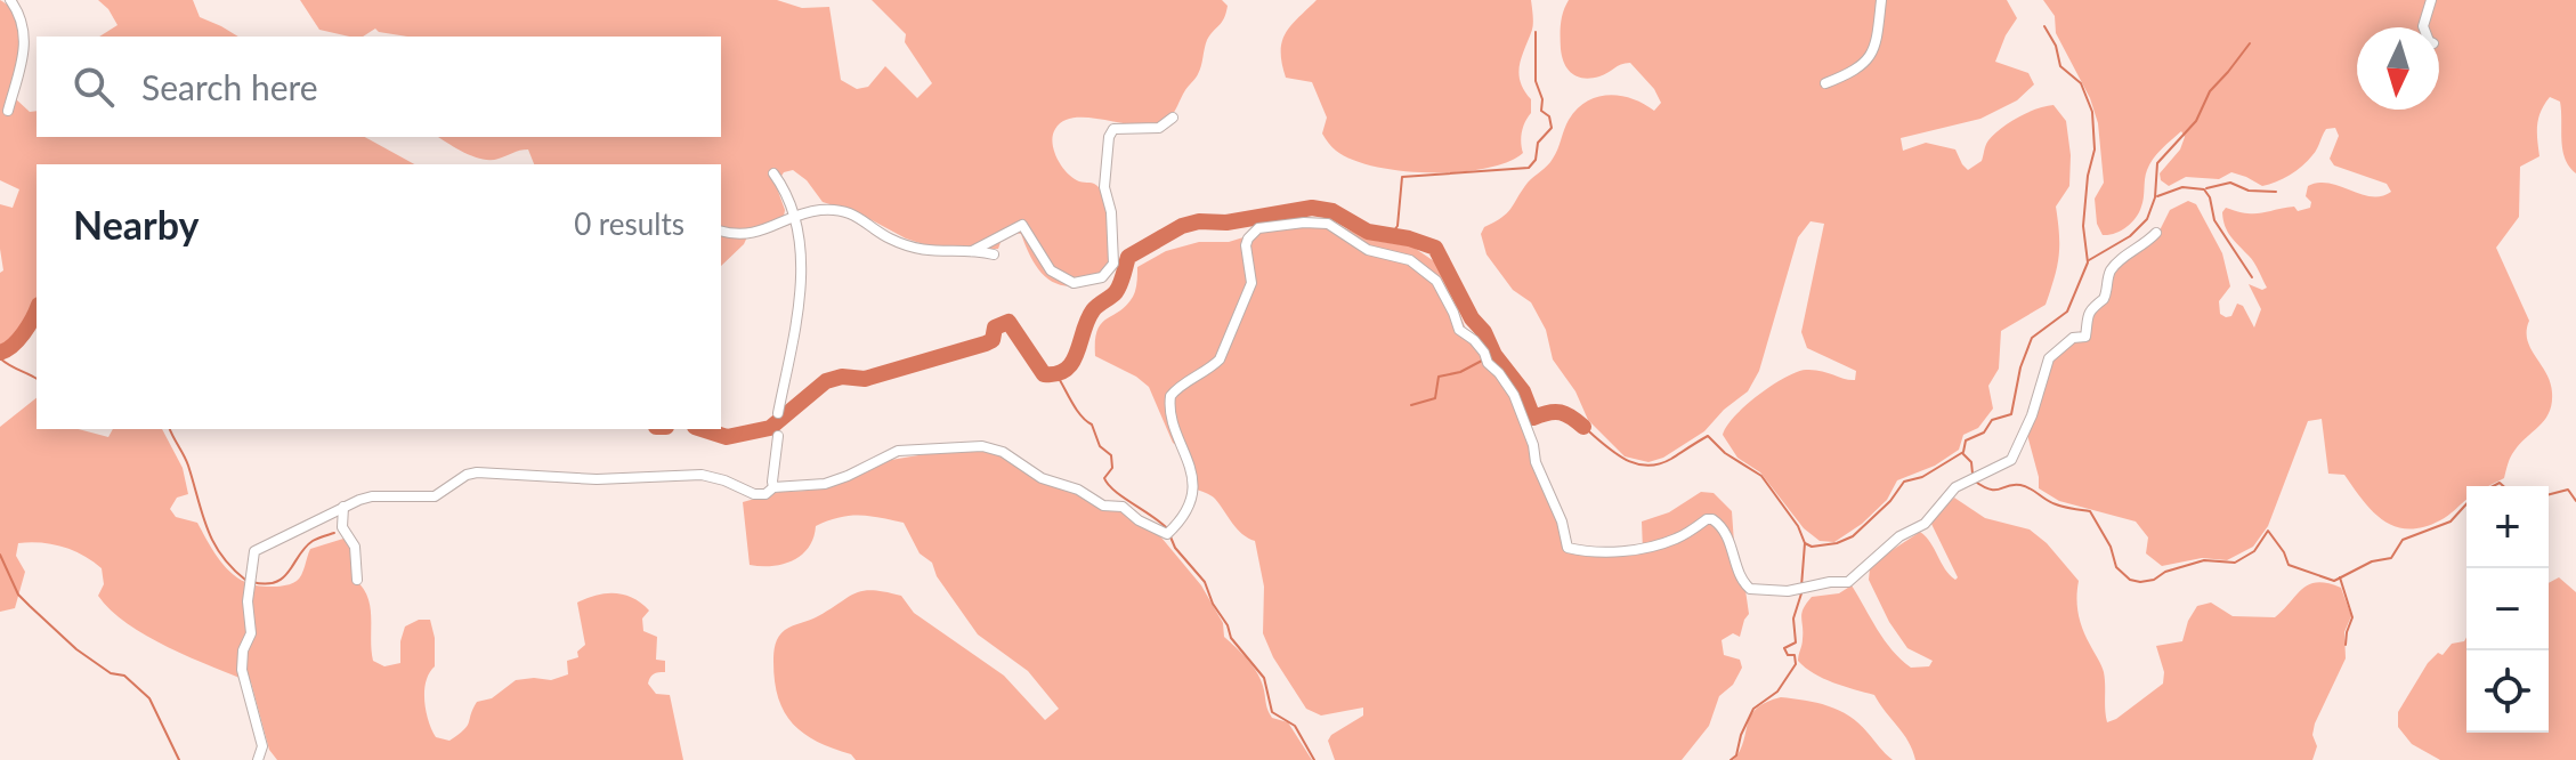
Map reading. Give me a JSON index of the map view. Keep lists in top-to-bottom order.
{
  "north": "bottom",
  "page": {
    "search": "Search here",
    "heading": ["Nearby", "0 results"],
    "map_buttons": ["+", "−"]
  }
}
